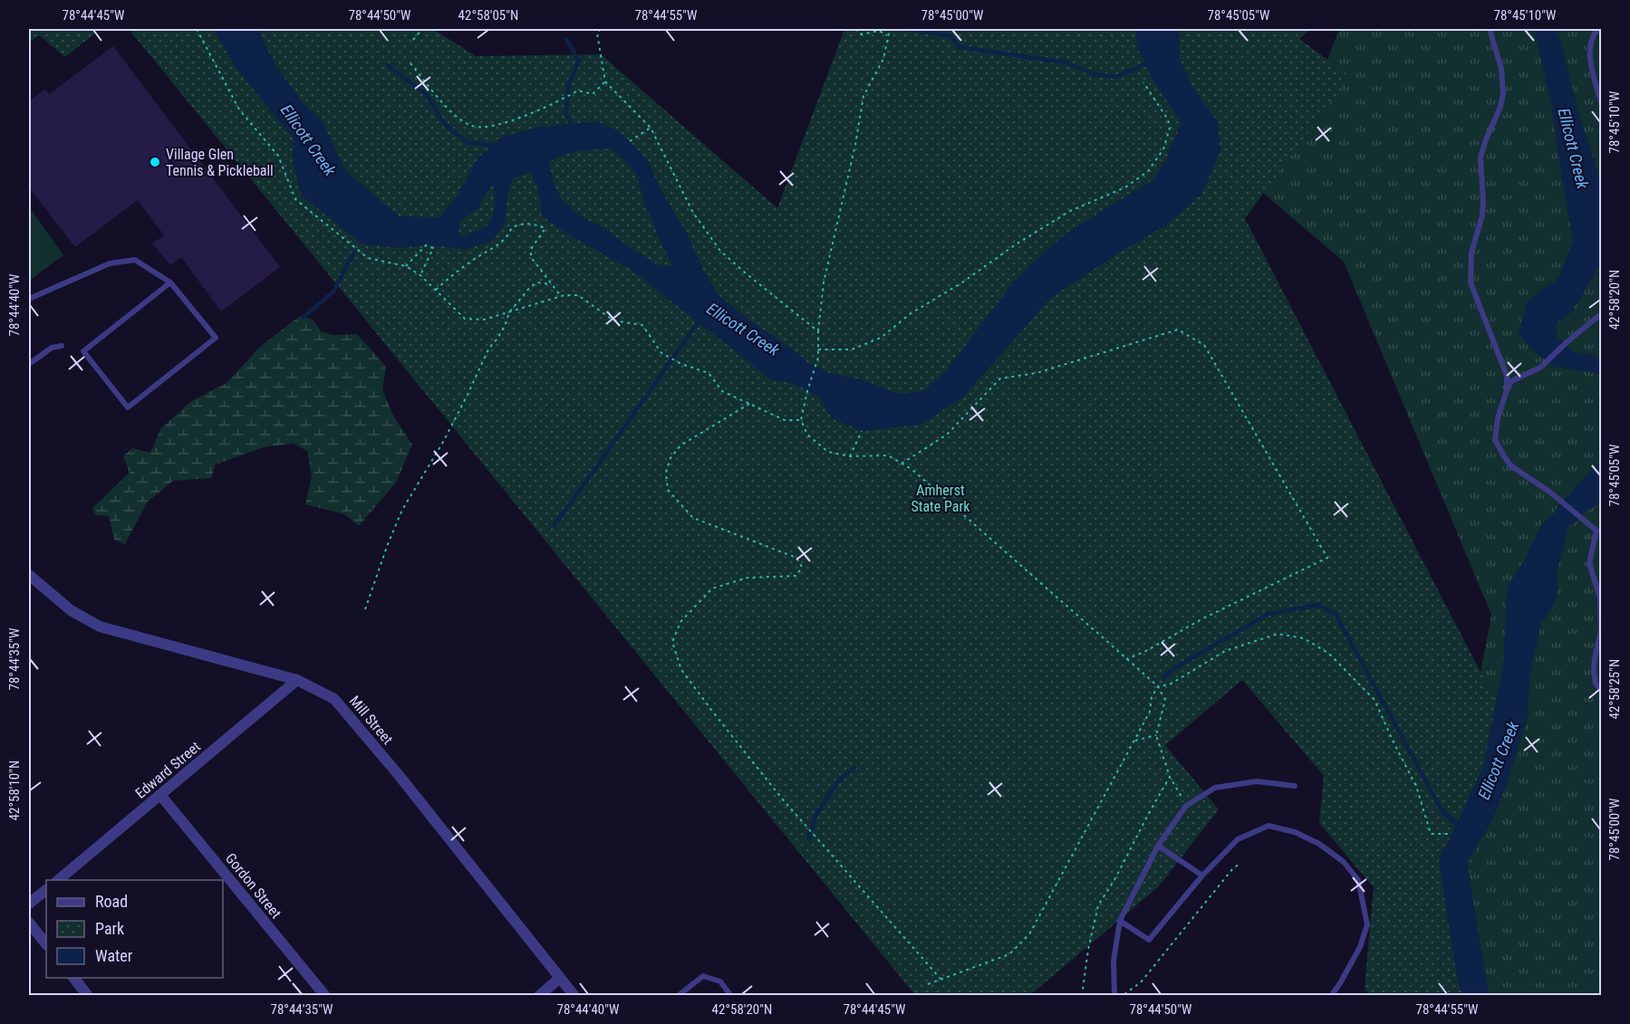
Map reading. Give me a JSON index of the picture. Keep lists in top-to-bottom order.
{
  "streets": {
    "street": ["Mill Street", "Edward Street", "Gordon Street"]
  },
  "crossings": [
    ["Mill Street", "Edward Street"],
    ["Edward Street", "Gordon Street"]
  ],
  "water": ["Ellicott Creek"],
  "parks": ["Amherst State Park"],
  "places": ["Village Glen Tennis & Pickleball"],
  "legend": ["Road", "Park", "Water"],
  "coordinates": [
    "78°44'45\"W",
    "78°44'50\"W",
    "42°58'05\"N",
    "78°44'55\"W",
    "78°45'00\"W",
    "78°45'05\"W",
    "78°45'10\"W",
    "42°58'20\"N",
    "78°44'40\"W",
    "78°44'35\"W",
    "42°58'25\"N",
    "42°58'10\"N"
  ]
}
